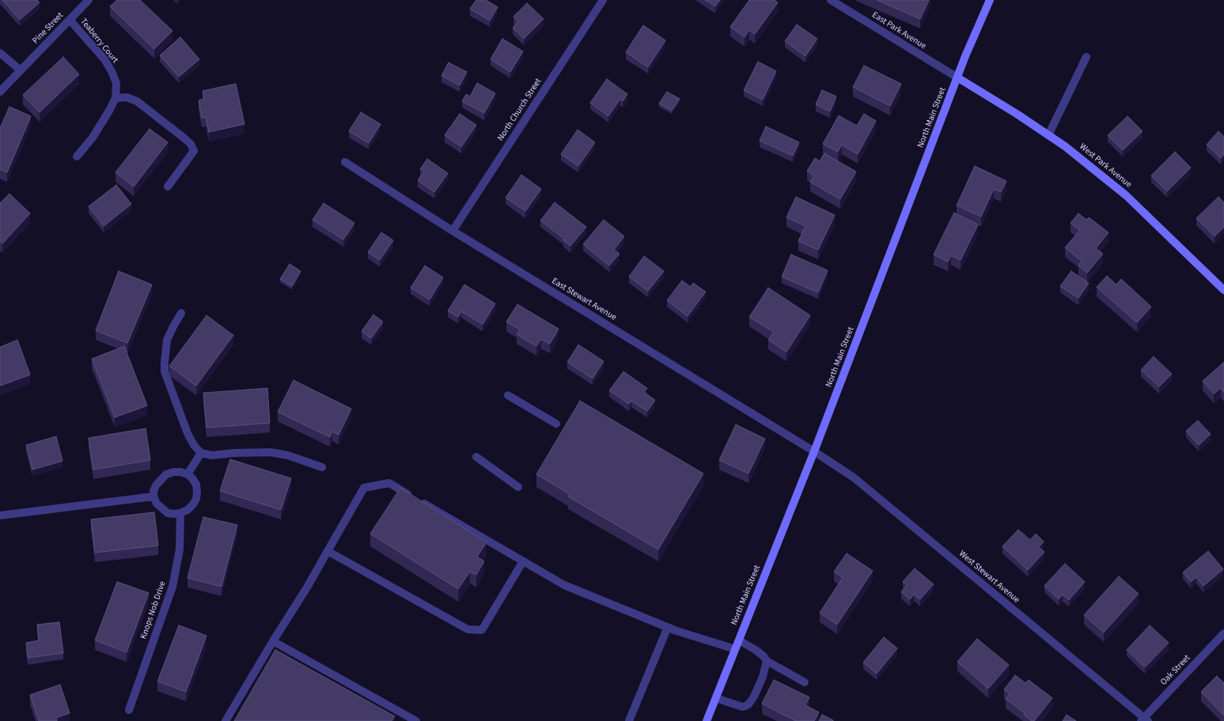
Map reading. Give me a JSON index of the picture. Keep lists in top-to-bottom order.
{
  "streets": {
    "main road": ["North Main Street", "West Park Avenue"],
    "street": [
      "Pine Street",
      "East Park Avenue",
      "Teaberry Court",
      "North Church Street",
      "East Stewart Avenue",
      "West Stewart Avenue",
      "Knops Nob Drive",
      "Oak Street"
    ]
  },
  "crossings": [
    ["Pine Street", "Teaberry Court"],
    ["East Park Avenue", "North Main Street"],
    ["East Park Avenue", "West Park Avenue"],
    ["North Church Street", "East Stewart Avenue"],
    ["North Main Street", "West Park Avenue"],
    ["North Main Street", "East Stewart Avenue"],
    ["North Main Street", "West Stewart Avenue"],
    ["East Stewart Avenue", "West Stewart Avenue"],
    ["West Stewart Avenue", "Oak Street"]
  ]
}
